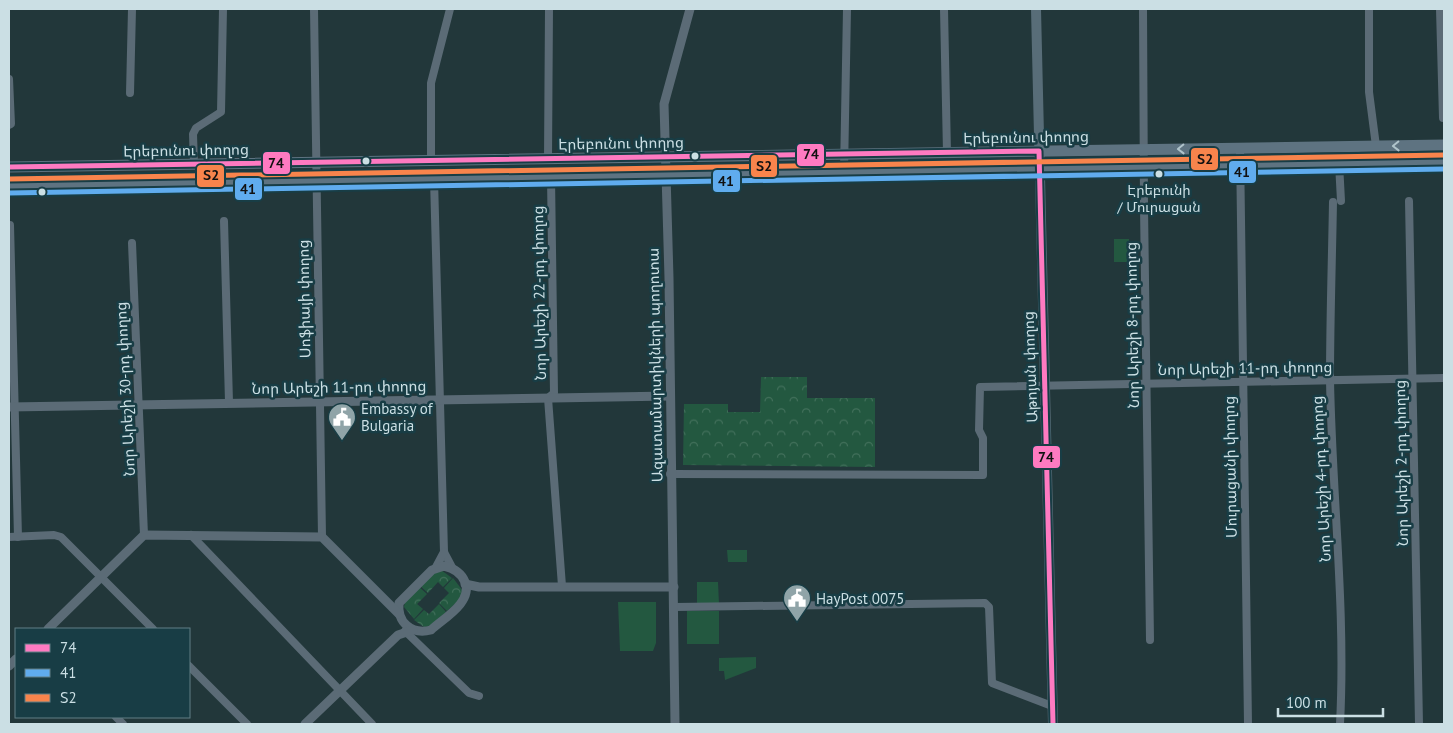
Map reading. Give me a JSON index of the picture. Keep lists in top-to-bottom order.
{
  "streets": {
    "main road": ["Էրեբունու փողոց", "Աթոյան փողոց"],
    "street": [
      "Նոր Արեշի 22-րդ փողոց",
      "Սոֆիայի փողոց",
      "Նոր Արեշի 8-րդ փողոց",
      "Ազատամարտիկների պողոտա",
      "Նոր Արեշի 11-րդ փողոց",
      "Նոր Արեշի 30-րդ փողոց",
      "Նոր Արեշի 2-րդ փողոց",
      "Մուրացանի փողոց",
      "Նոր Արեշի 4-րդ փողոց"
    ]
  },
  "crossings": [
    ["Էրեբունու փողոց", "Սոֆիայի փողոց"],
    ["Էրեբունու փողոց", "Նոր Արեշի 8-րդ փողոց"],
    ["Էրեբունու փողոց", "Ազատամարտիկների պողոտա"],
    ["Էրեբունու փողոց", "Աթոյան փողոց"],
    ["Էրեբունու փողոց", "Մուրացանի փողոց"],
    ["Նոր Արեշի 22-րդ փողոց", "Նոր Արեշի 11-րդ փողոց"],
    ["Սոֆիայի փողոց", "Նոր Արեշի 11-րդ փողոց"],
    ["Նոր Արեշի 8-րդ փողոց", "Նոր Արեշի 11-րդ փողոց"],
    ["Ազատամարտիկների պողոտա", "Նոր Արեշի 11-րդ փողոց"],
    ["Աթոյան փողոց", "Նոր Արեշի 11-րդ փողոց"],
    ["Նոր Արեշի 11-րդ փողոց", "Նոր Արեշի 30-րդ փողոց"],
    ["Նոր Արեշի 11-րդ փողոց", "Նոր Արեշի 2-րդ փողոց"],
    ["Նոր Արեշի 11-րդ փողոց", "Մուրացանի փողոց"],
    ["Նոր Արեշի 11-րդ փողոց", "Նոր Արեշի 4-րդ փողոց"]
  ],
  "places": {
    "other": ["Էրեբունի / Մուրացան"],
    "public building": ["Embassy of Bulgaria", "HayPost 0075"]
  },
  "lines": ["transit line 74", "transit line Տ2", "transit line 41"],
  "legend": ["74", "41", "Տ2"],
  "scale_bar": "100 m"
}
